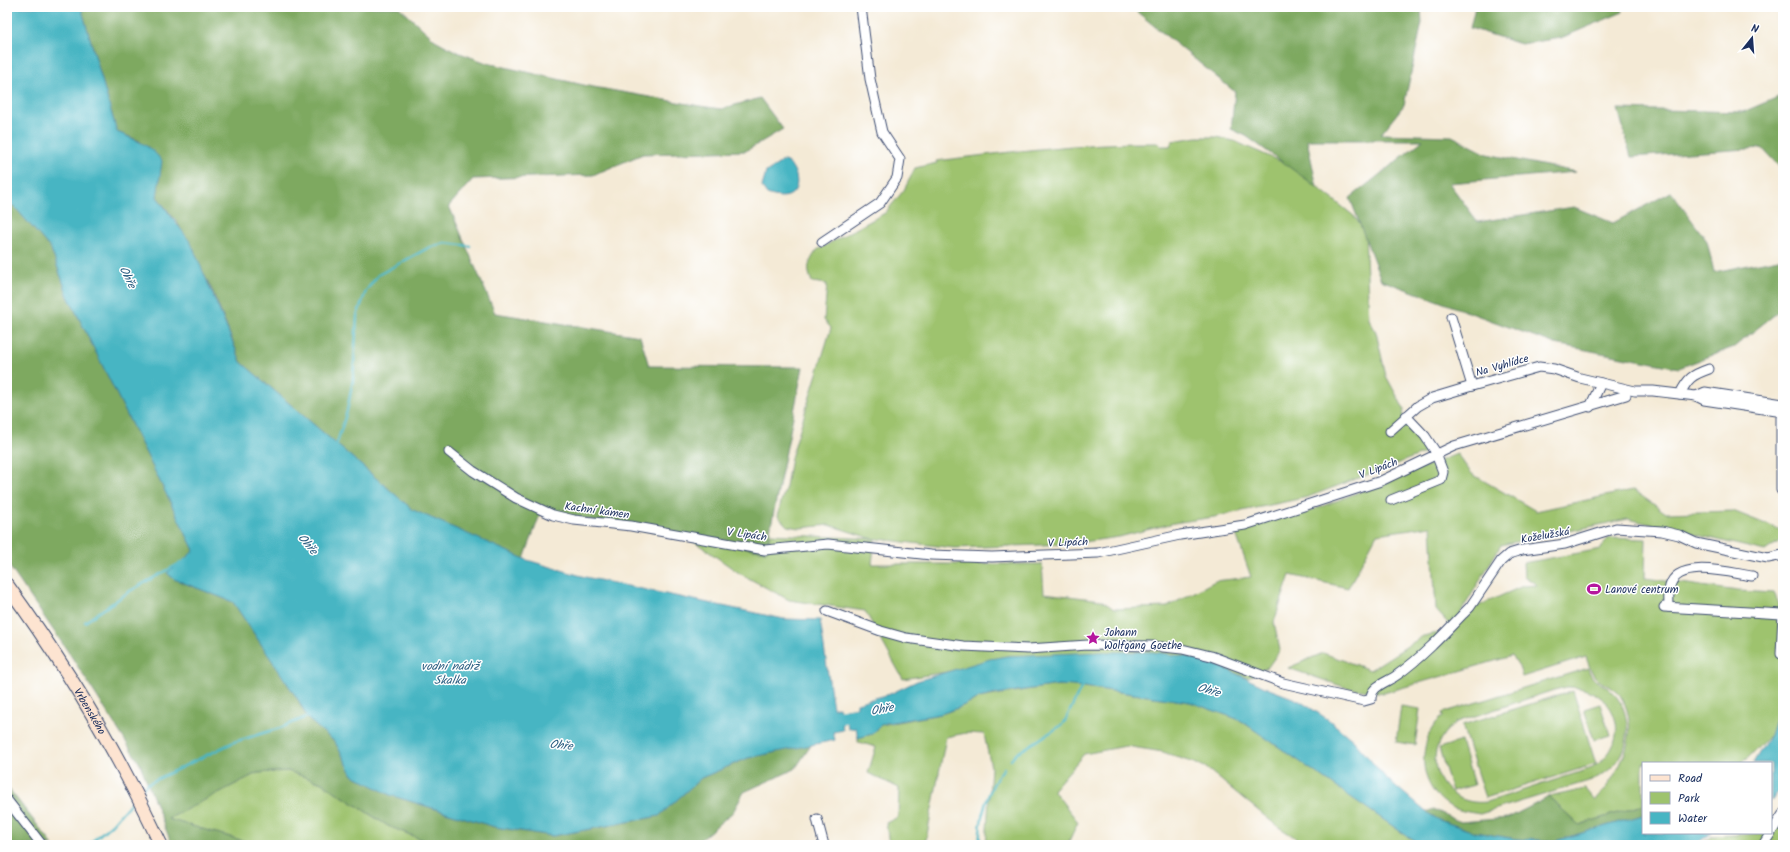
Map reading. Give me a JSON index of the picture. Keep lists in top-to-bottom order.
{
  "streets": {
    "main road": ["Vrbenského"],
    "street": [
      "Na Vyhlídce",
      "V Lipách",
      "Kachní kámen",
      "Koželužská"
    ]
  },
  "crossings": [
    ["V Lipách", "Kachní kámen"]
  ],
  "water": ["Ohře", "vodní nádrž Skalka"],
  "places": {
    "sports": ["Lanové centrum"],
    "place": ["Johann Wolfgang Goethe"]
  },
  "legend": ["Road", "Park", "Water"],
  "north": "top"
}
